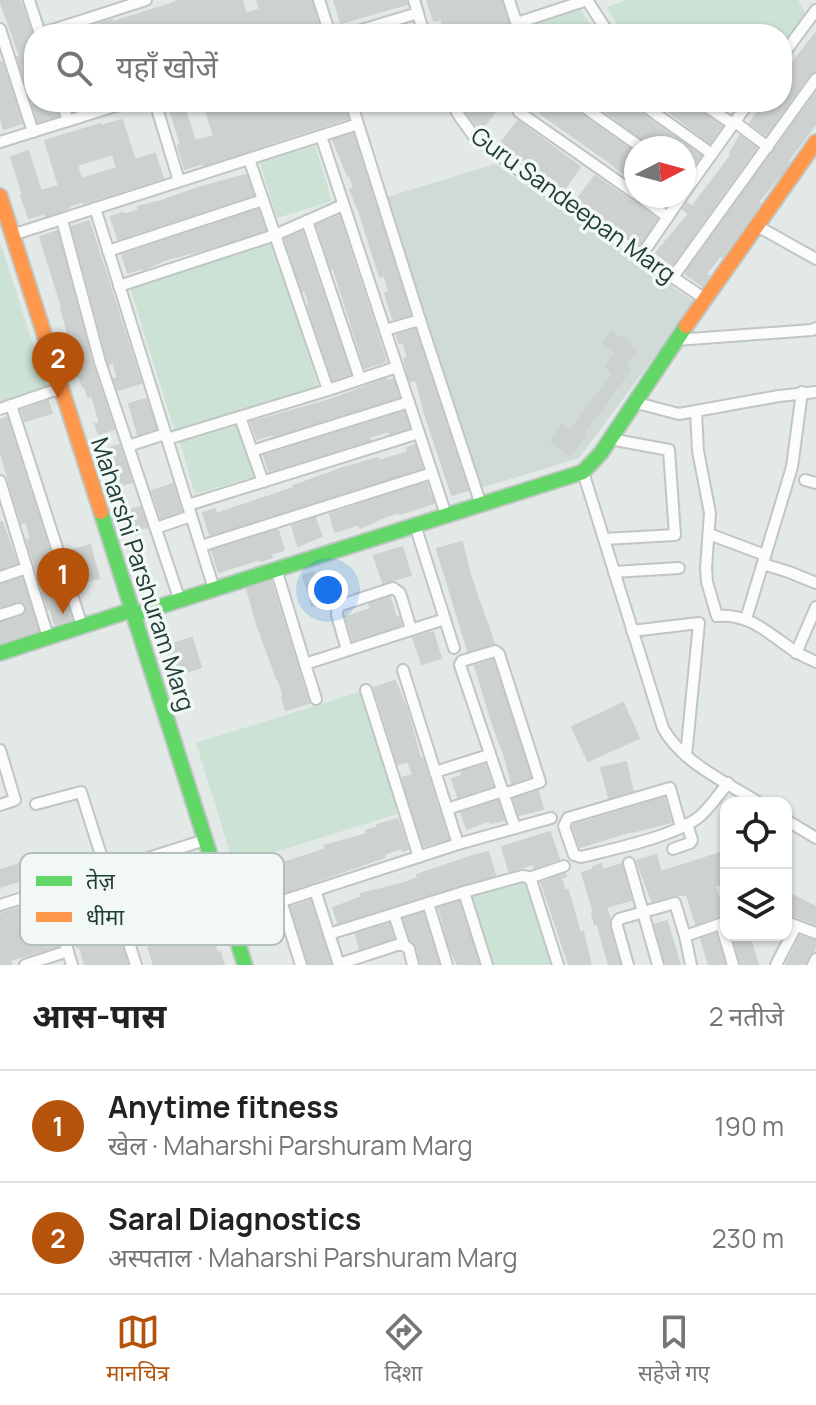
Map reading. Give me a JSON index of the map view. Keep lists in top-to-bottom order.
{
  "streets": {
    "street": ["Guru Sandeepan Marg", "Maharshi Parshuram Marg"]
  },
  "legend": ["तेज़", "धीमा"],
  "north": "right",
  "page": {
    "search": "यहाँ खोजें",
    "pins": ["2", "1"],
    "heading": ["आस-पास", "2 नतीजे"],
    "list": [
      {
        "mark": "1",
        "name": "Anytime fitness",
        "note": "खेल · Maharshi Parshuram Marg",
        "value": "190 m"
      },
      {
        "mark": "2",
        "name": "Saral Diagnostics",
        "note": "अस्पताल · Maharshi Parshuram Marg",
        "value": "230 m"
      }
    ],
    "nav": ["मानचित्र", "दिशा", "सहेजे गए"]
  }
}
